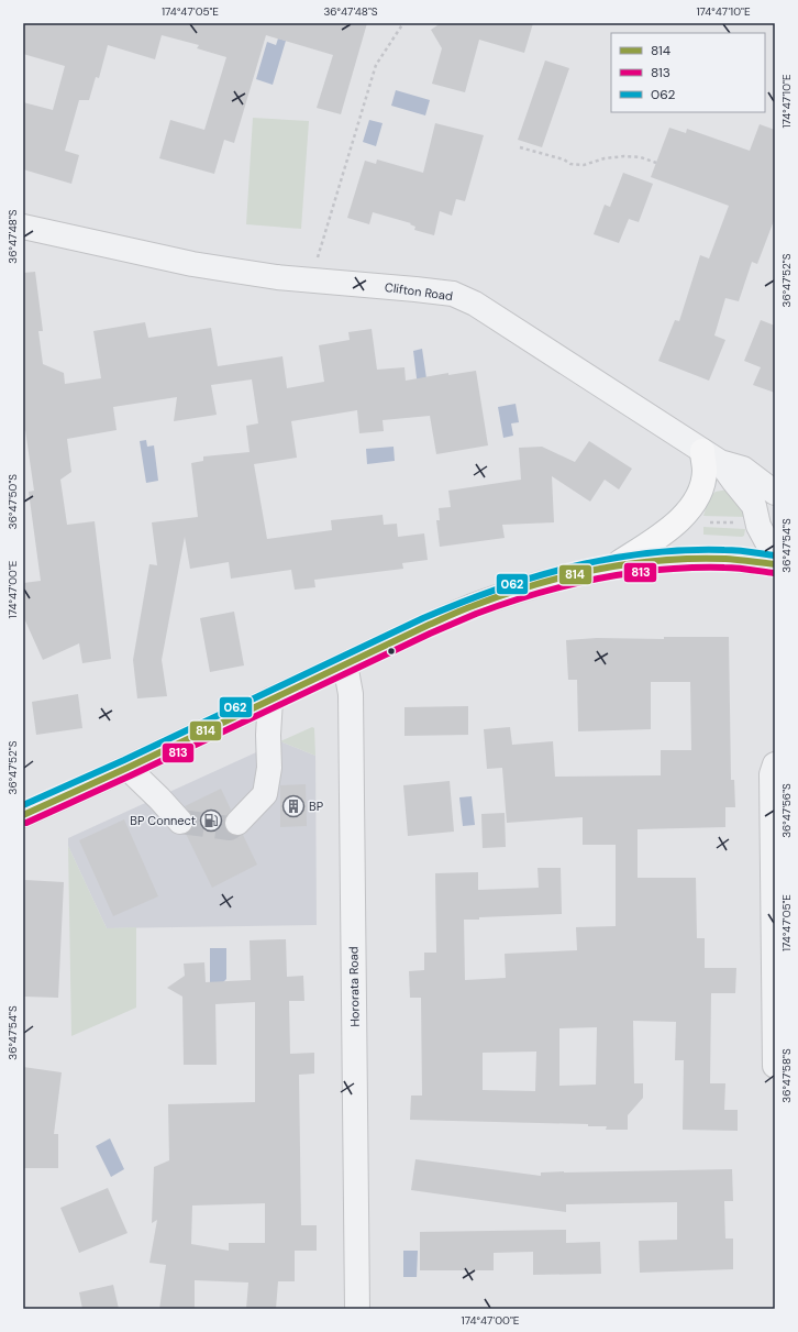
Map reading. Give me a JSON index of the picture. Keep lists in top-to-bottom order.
{
  "streets": {
    "street": ["Clifton Road", "Hororata Road"]
  },
  "places": {
    "building": ["BP"],
    "fuel station": ["BP Connect"]
  },
  "lines": ["transit line 062", "transit line 814", "transit line 813"],
  "legend": ["814", "813", "062"],
  "coordinates": [
    "174°47'05\"E",
    "36°47'48\"S",
    "174°47'10\"E",
    "36°47'52\"S",
    "36°47'50\"S",
    "36°47'54\"S",
    "174°47'00\"E",
    "36°47'56\"S",
    "36°47'58\"S"
  ]
}
